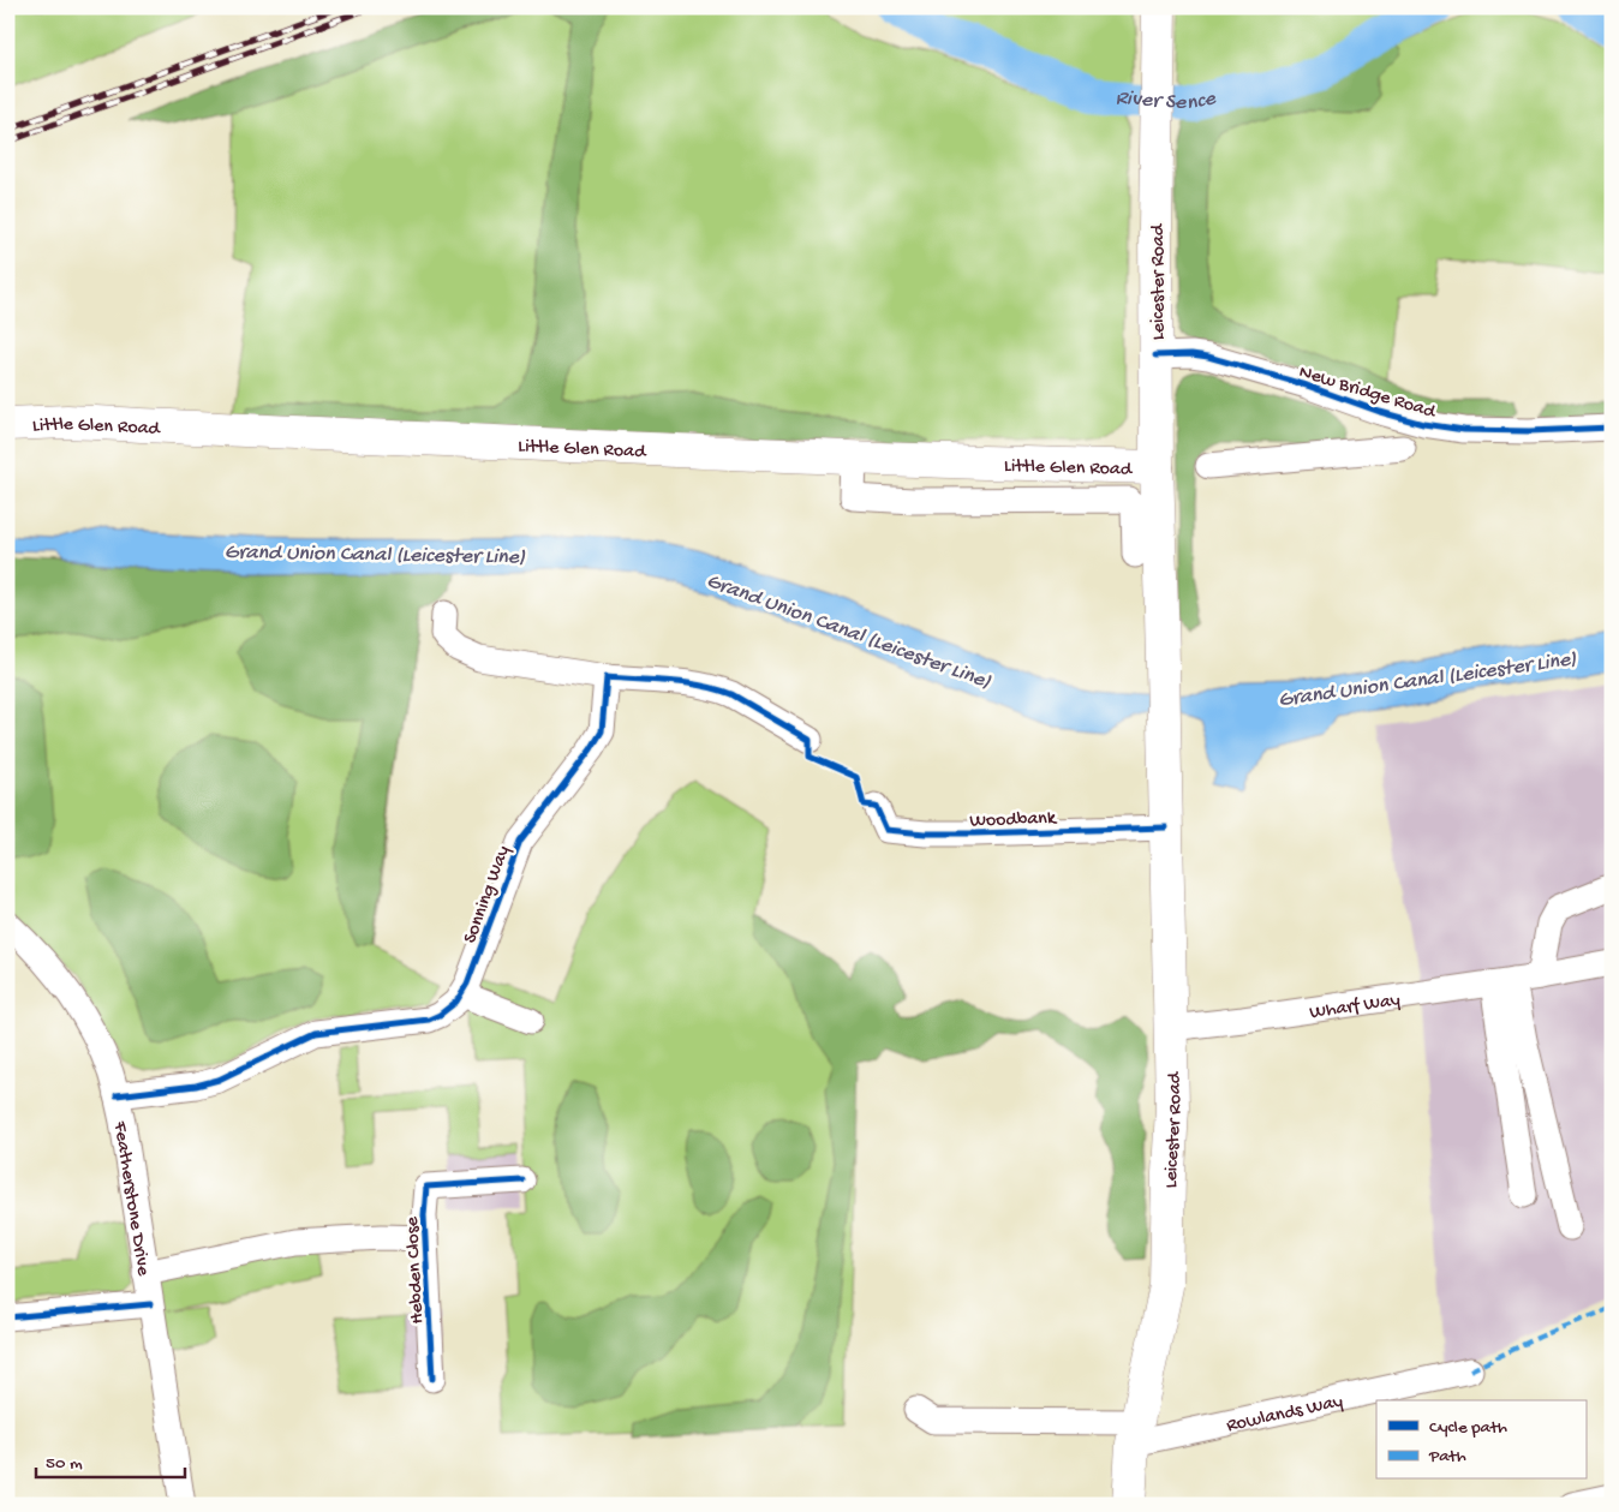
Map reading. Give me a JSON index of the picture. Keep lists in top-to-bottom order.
{
  "streets": {
    "main road": ["Leicester Road", "Little Glen Road"],
    "street": [
      "New Bridge Road",
      "Woodbank",
      "Sonning Way",
      "Wharf Way",
      "Featherstone Drive",
      "Hebden Close",
      "Rowlands Way"
    ]
  },
  "crossings": [
    ["Leicester Road", "New Bridge Road"],
    ["Leicester Road", "Little Glen Road"],
    ["Leicester Road", "Woodbank"],
    ["Leicester Road", "Wharf Way"],
    ["Leicester Road", "Rowlands Way"],
    ["Sonning Way", "Featherstone Drive"],
    ["Featherstone Drive", "Hebden Close"]
  ],
  "water": ["River Sence", "Grand Union Canal (Leicester Line)"],
  "legend": ["Cycle path", "Path"],
  "scale_bar": "50 m"
}
